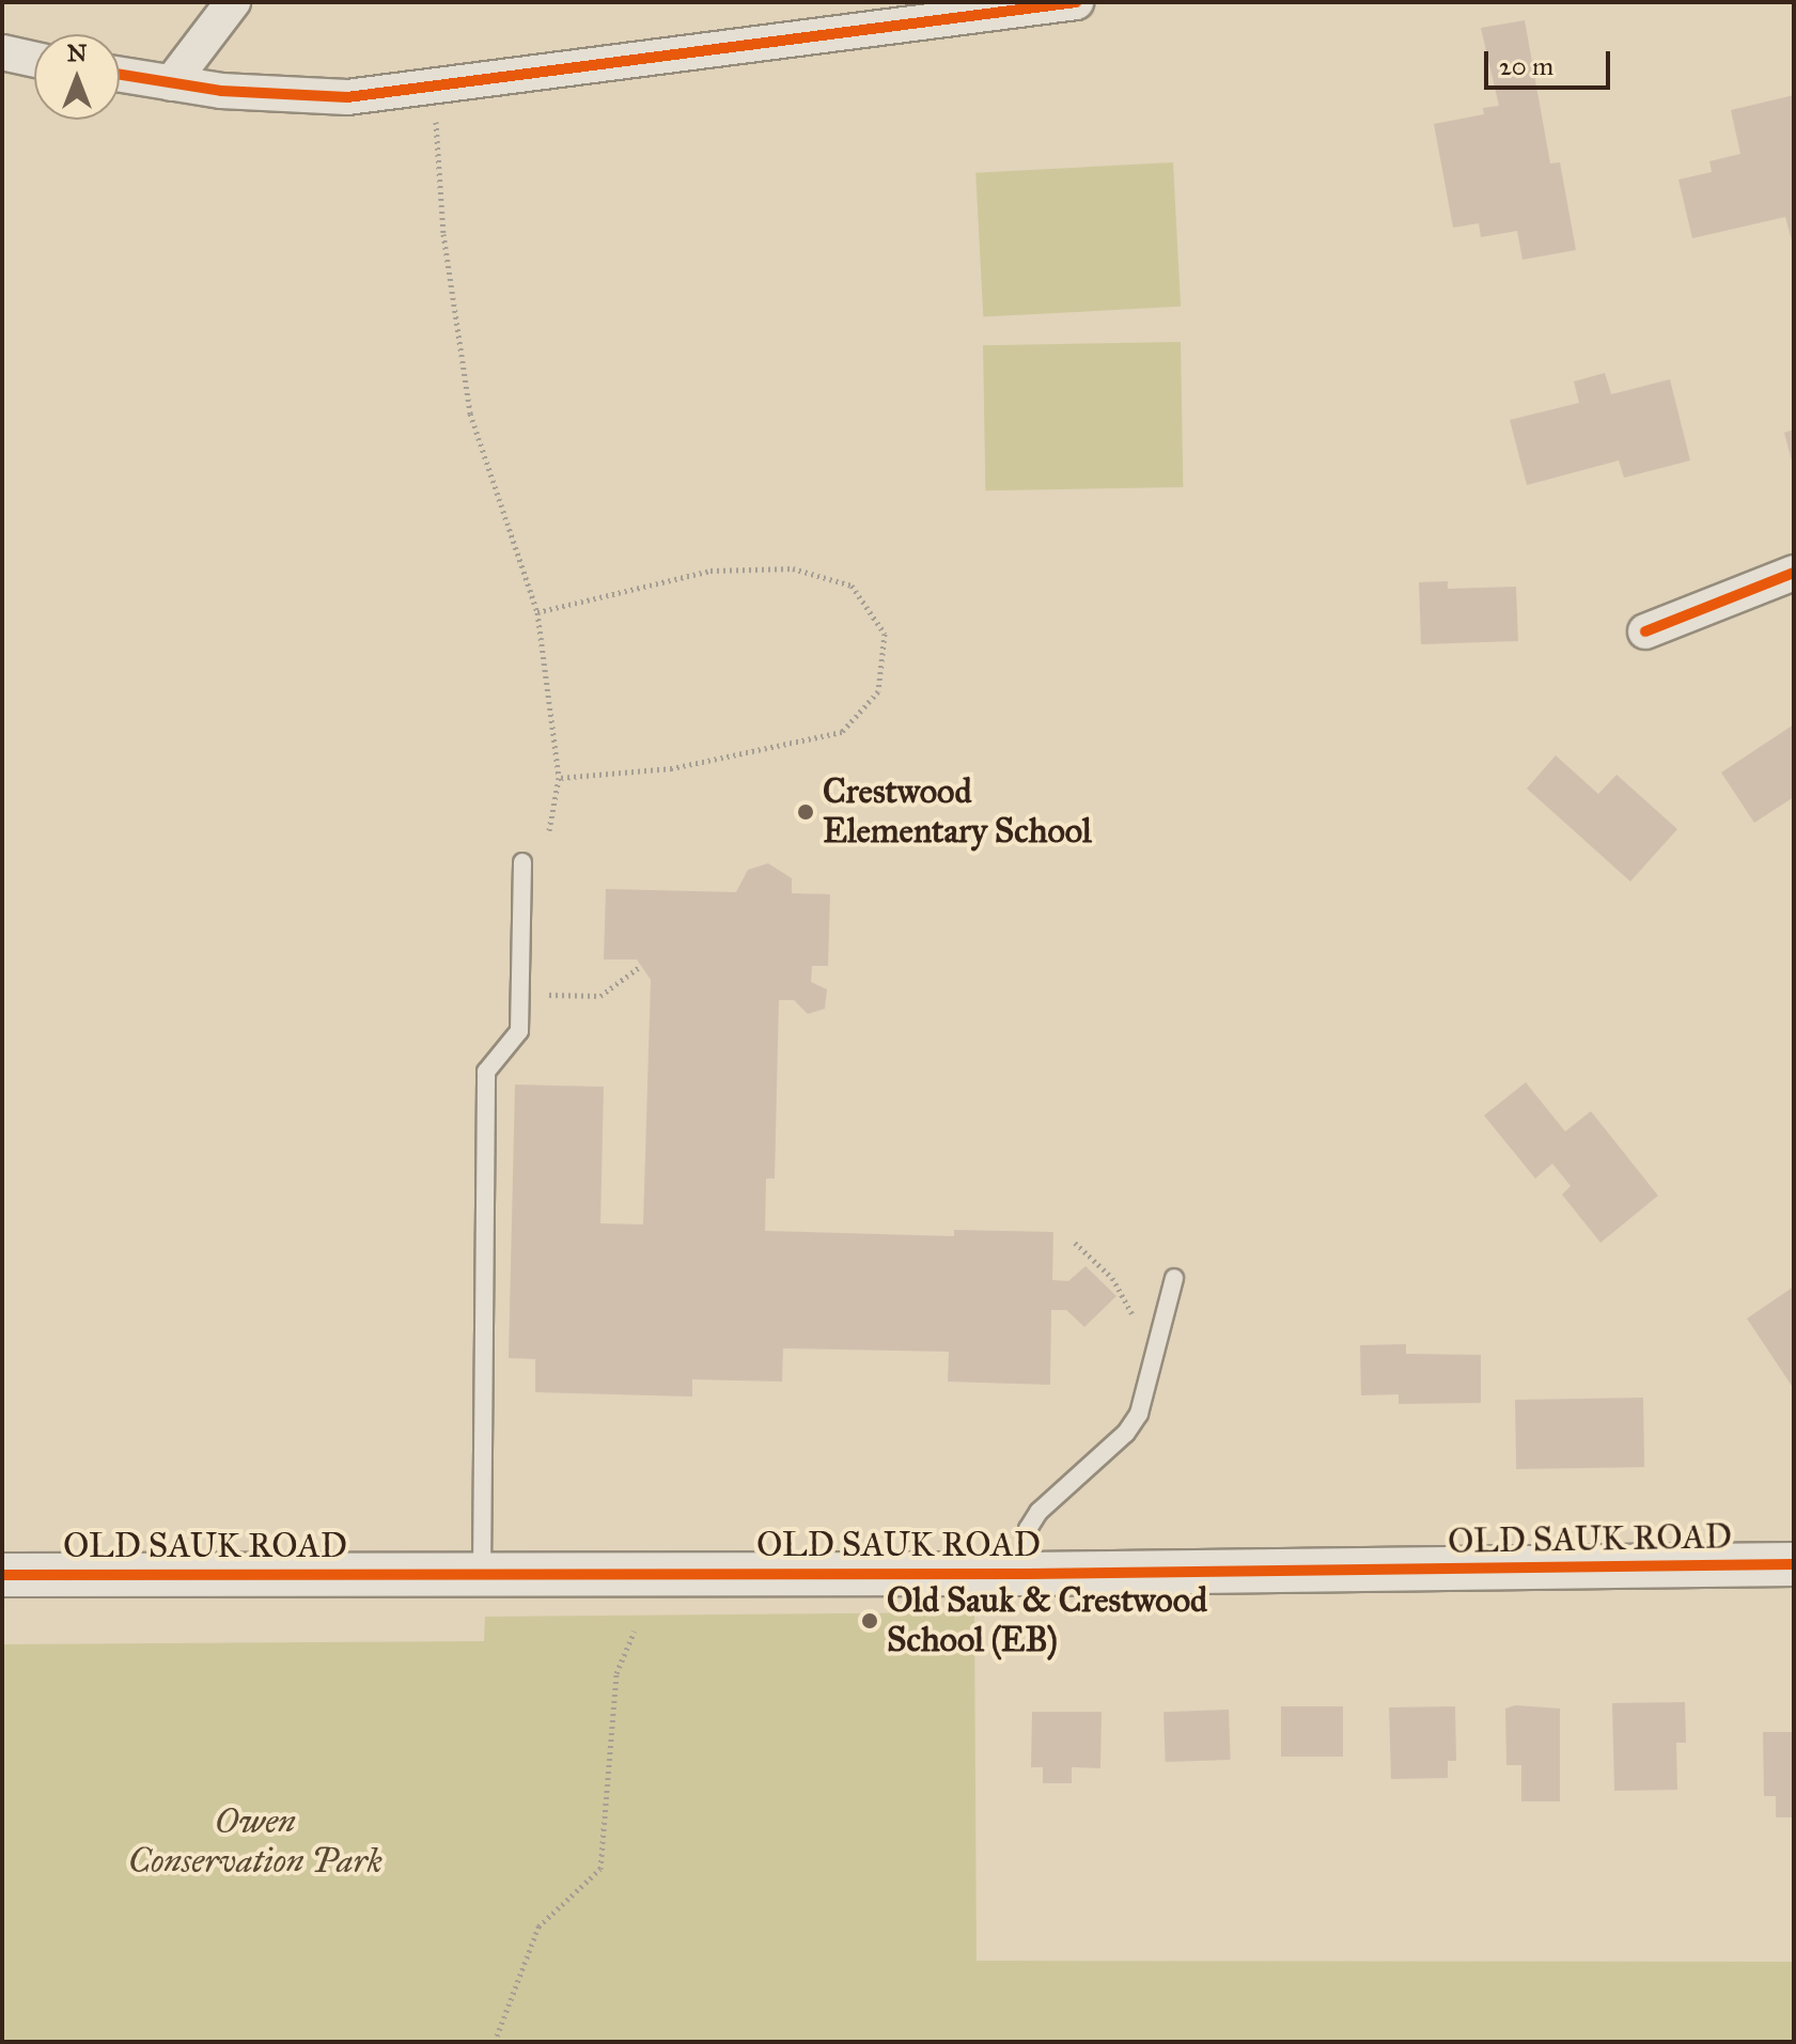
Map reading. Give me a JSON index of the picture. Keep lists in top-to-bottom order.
{
  "streets": {
    "street": ["OLD SAUK ROAD"]
  },
  "parks": ["Owen Conservation Park"],
  "places": ["Crestwood Elementary School", "Old Sauk & Crestwood School (EB)"],
  "scale_bar": "20 m",
  "north": "top"
}
